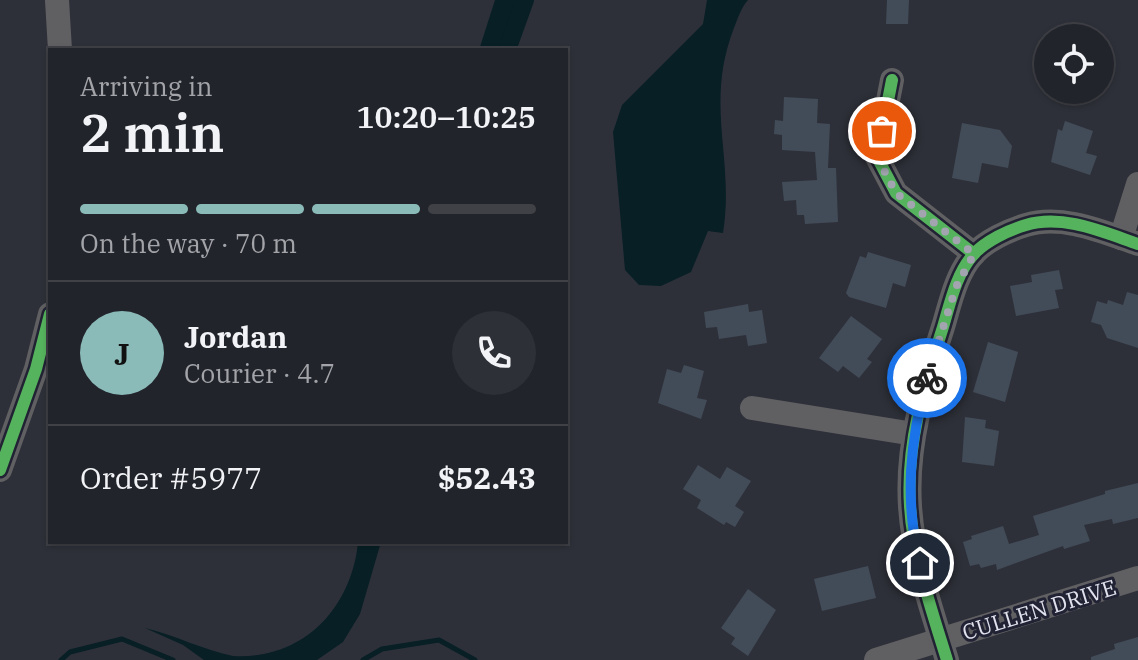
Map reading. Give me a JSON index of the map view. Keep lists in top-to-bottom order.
{
  "streets": {
    "street": ["CULLEN DRIVE"]
  },
  "page": {
    "heading": ["2 min", "Arriving in", "10:20–10:25"],
    "panel": [
      "Jordan",
      "Courier · 4.7",
      "Order #5977",
      "$52.43"
    ],
    "bar": "On the way · 70 m",
    "round": "J"
  }
}
